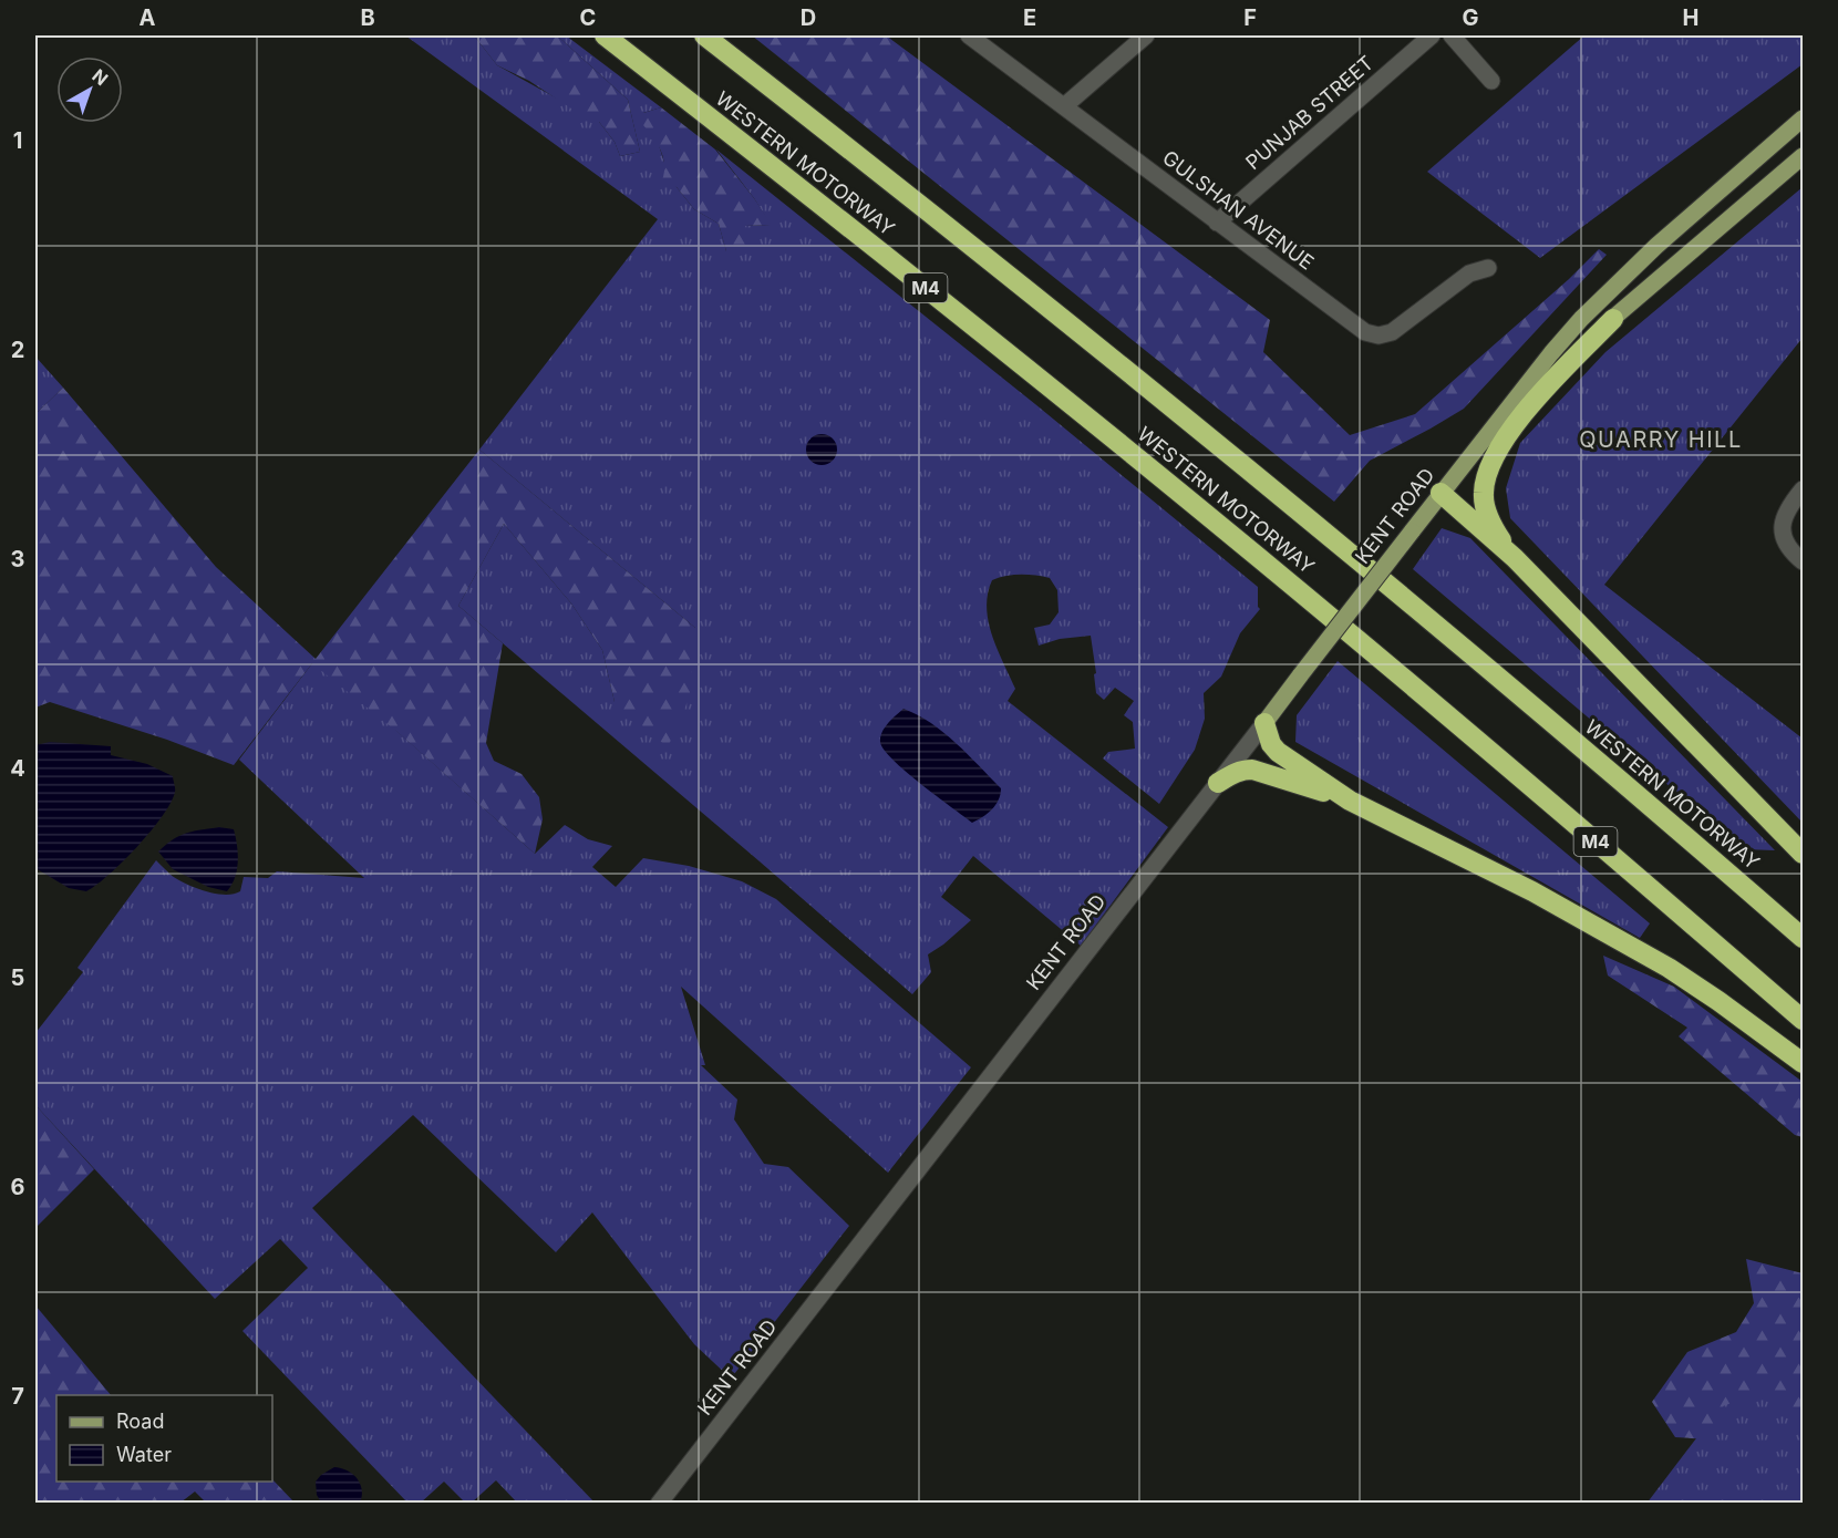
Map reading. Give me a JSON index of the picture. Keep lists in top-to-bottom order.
{
  "streets": {
    "highway": ["WESTERN MOTORWAY", "M4"],
    "main road": ["KENT ROAD"],
    "street": ["PUNJAB STREET", "GULSHAN AVENUE"]
  },
  "crossings": [
    ["PUNJAB STREET", "GULSHAN AVENUE"]
  ],
  "districts": ["QUARRY HILL"],
  "legend": ["Road", "Water"],
  "north": "top right",
  "grid": {
    "columns": [
      "A",
      "B",
      "C",
      "D",
      "E",
      "F",
      "G",
      "H"
    ],
    "rows": [
      "1",
      "2",
      "3",
      "4",
      "5",
      "6",
      "7"
    ]
  }
}
